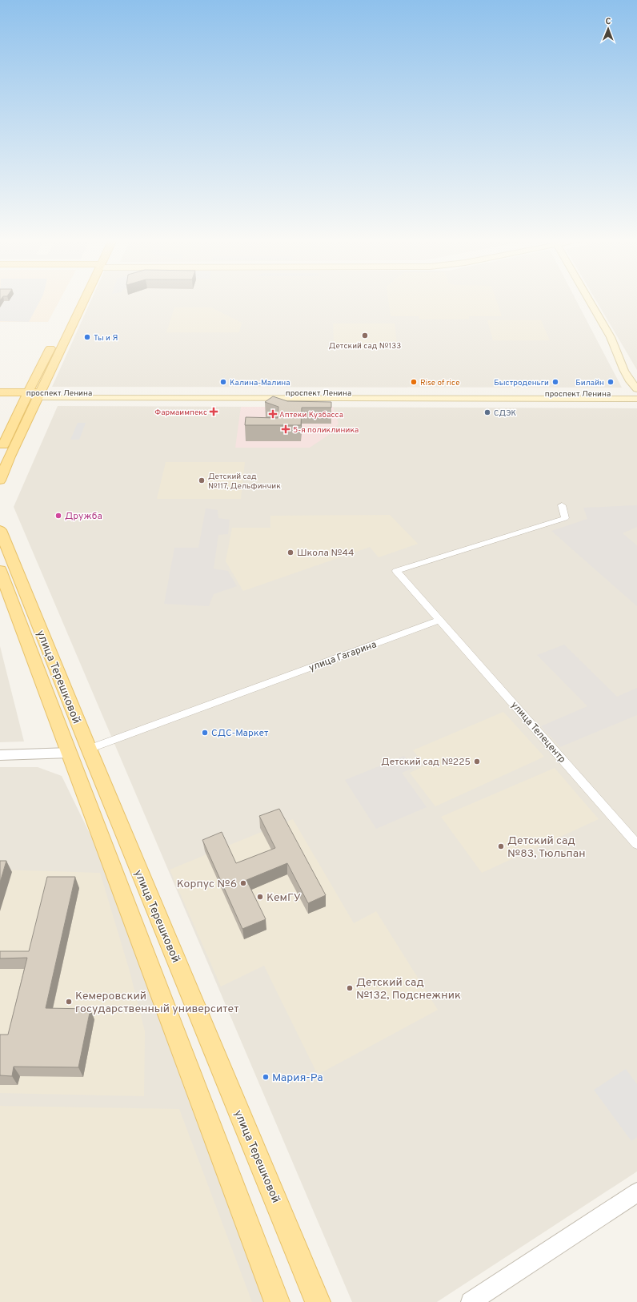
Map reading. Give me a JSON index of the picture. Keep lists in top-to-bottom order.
{
  "streets": {
    "main road": ["проспект Ленина", "улица Терешковой"],
    "street": ["улица Гагарина", "улица Телецентр"]
  },
  "crossings": [
    ["улица Гагарина", "улица Терешковой"],
    ["улица Гагарина", "улица Телецентр"]
  ],
  "places": {
    "other": [
      "Детский сад №133",
      "Ты и Я",
      "Калина-Малина",
      "Rise of rice",
      "Быстроденьги",
      "Билайн",
      "СДЭК",
      "Детский сад №117, Дельфинчик",
      "Дружба",
      "Школа №44",
      "СДС-Маркет",
      "Детский сад №225",
      "Детский сад №83, Тюльпан",
      "Корпус №6",
      "КемГУ",
      "Детский сад №132, Подснежник",
      "Кемеровский государственный университет",
      "Мария-Ра"
    ],
    "health": ["Фармаимпекс", "Аптеки Кузбасса", "5-я поликлиника"]
  },
  "north": "top"
}
